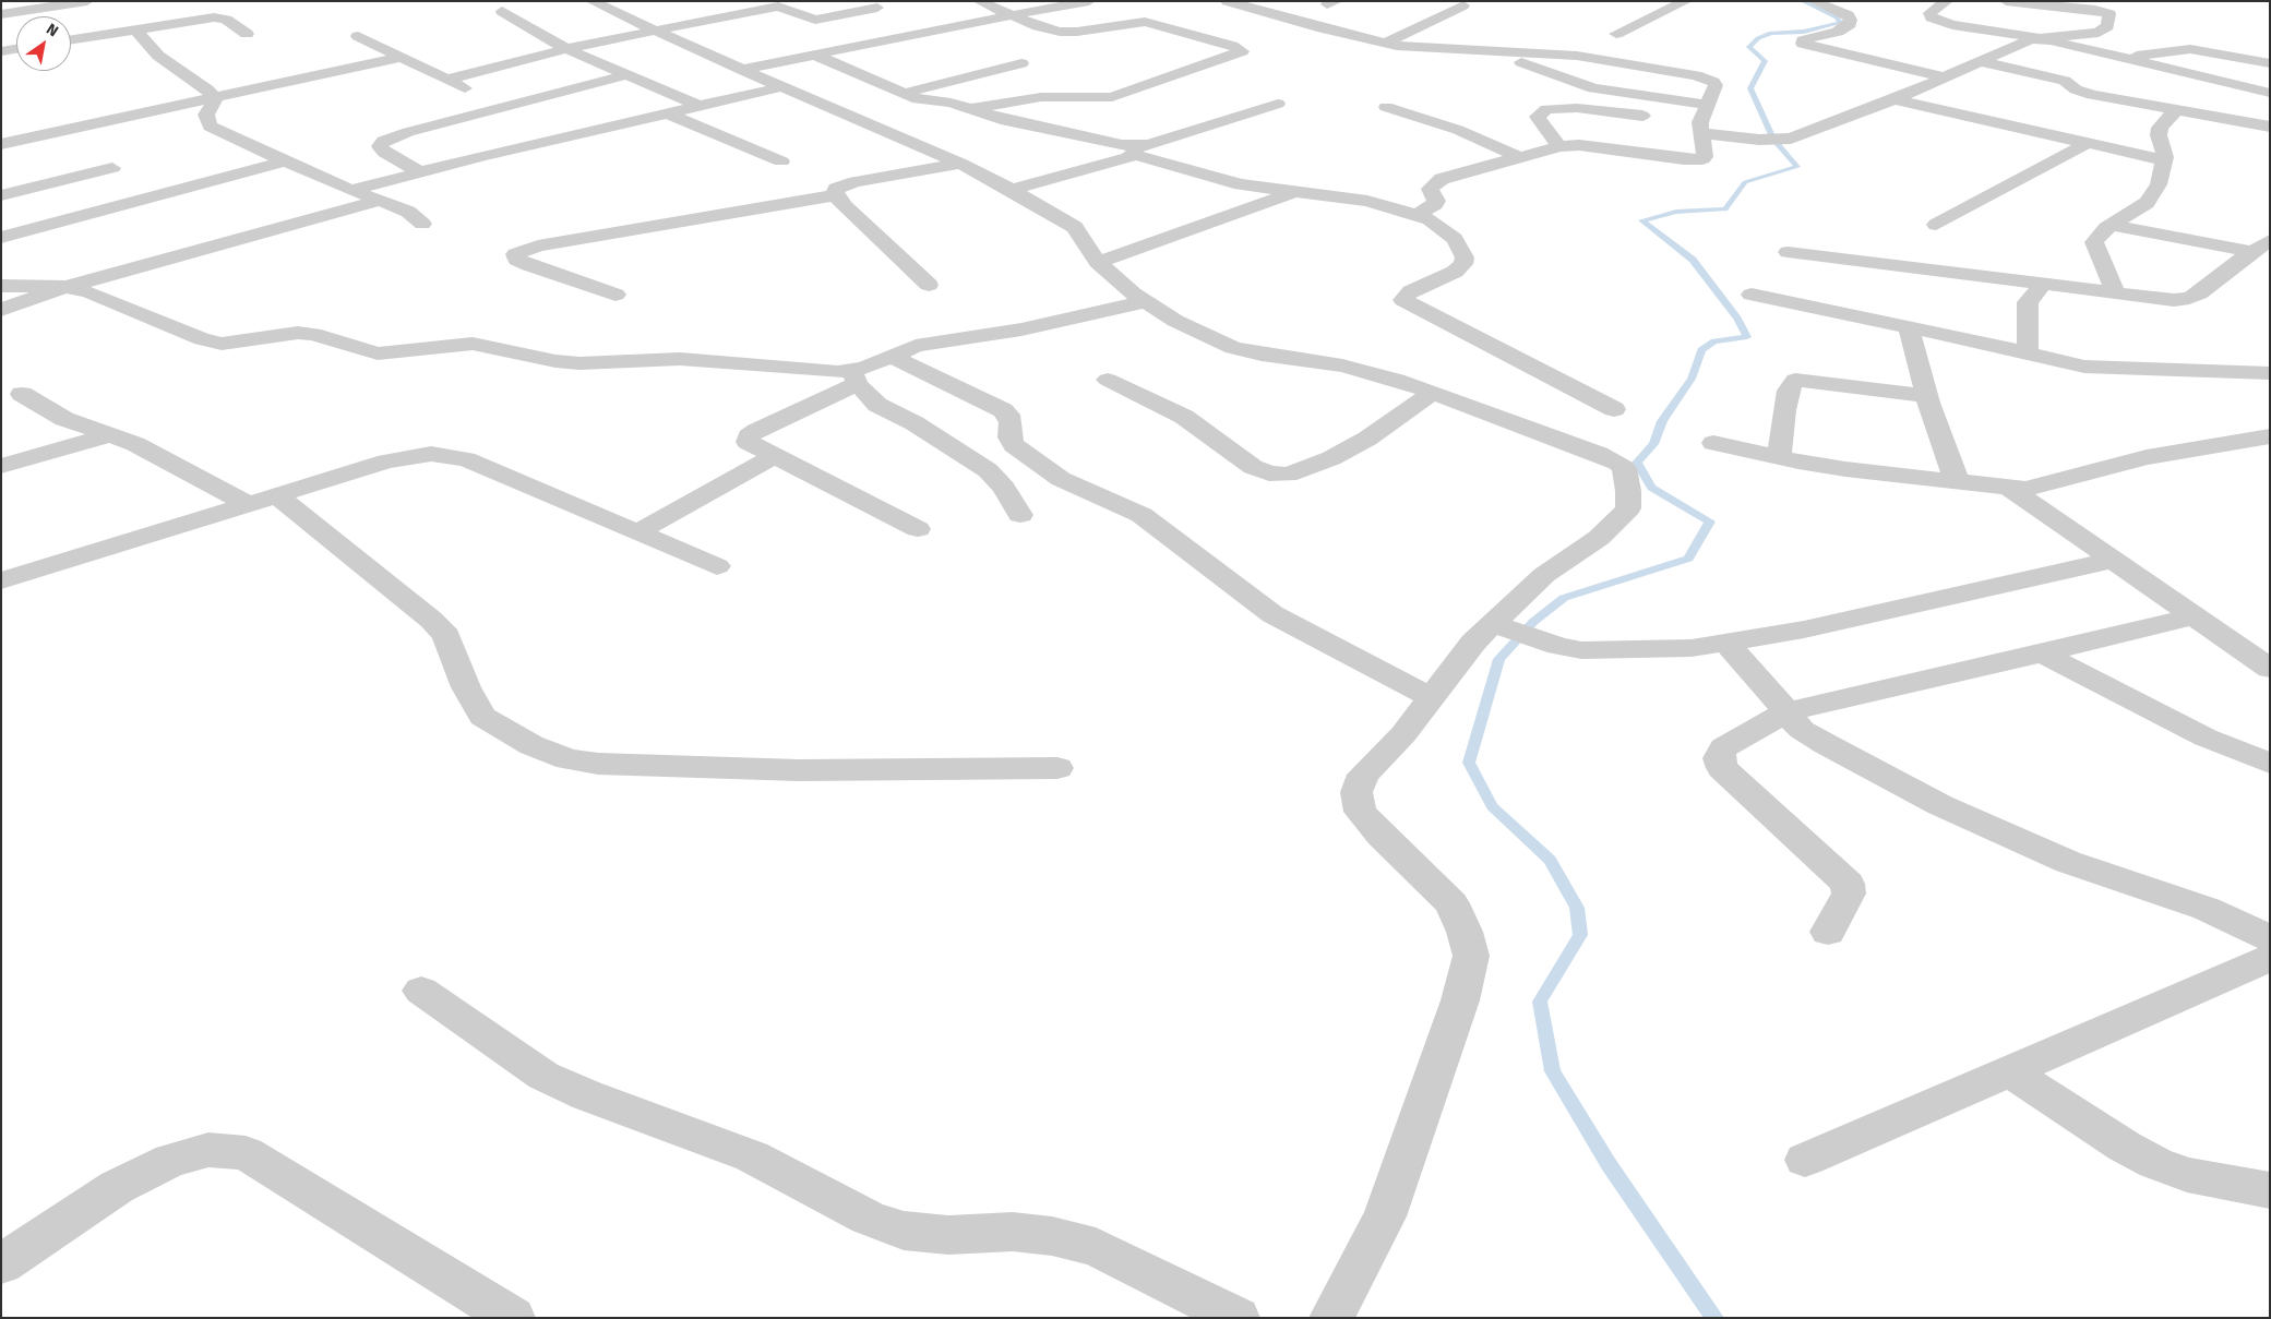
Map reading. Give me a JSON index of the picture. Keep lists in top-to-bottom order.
{
  "north": "top right"
}
